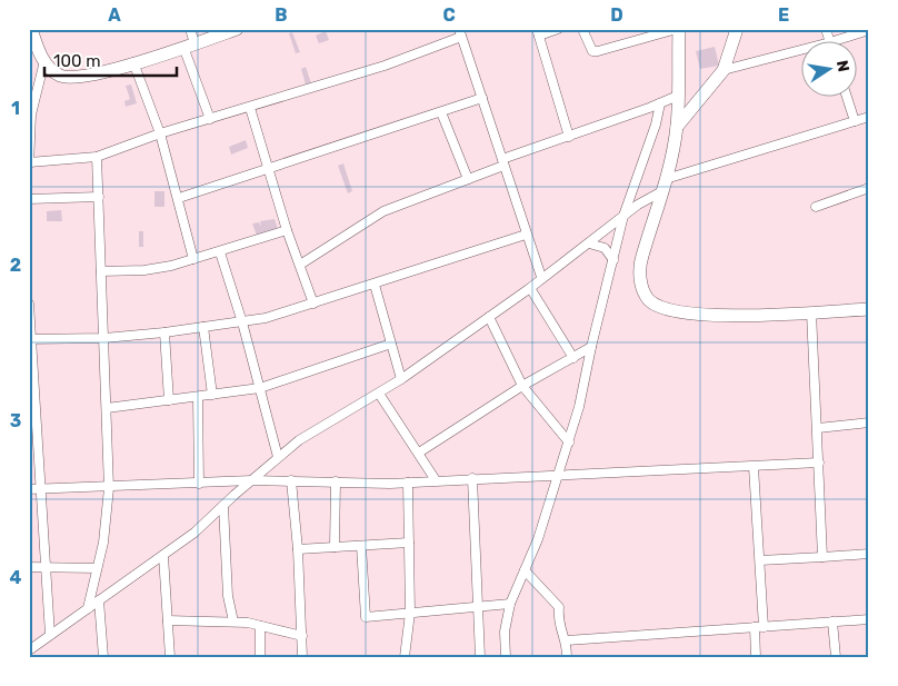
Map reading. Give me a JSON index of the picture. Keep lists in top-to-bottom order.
{
  "scale_bar": "100 m",
  "north": "right",
  "grid": {
    "columns": [
      "A",
      "B",
      "C",
      "D",
      "E"
    ],
    "rows": [
      "1",
      "2",
      "3",
      "4"
    ]
  }
}
